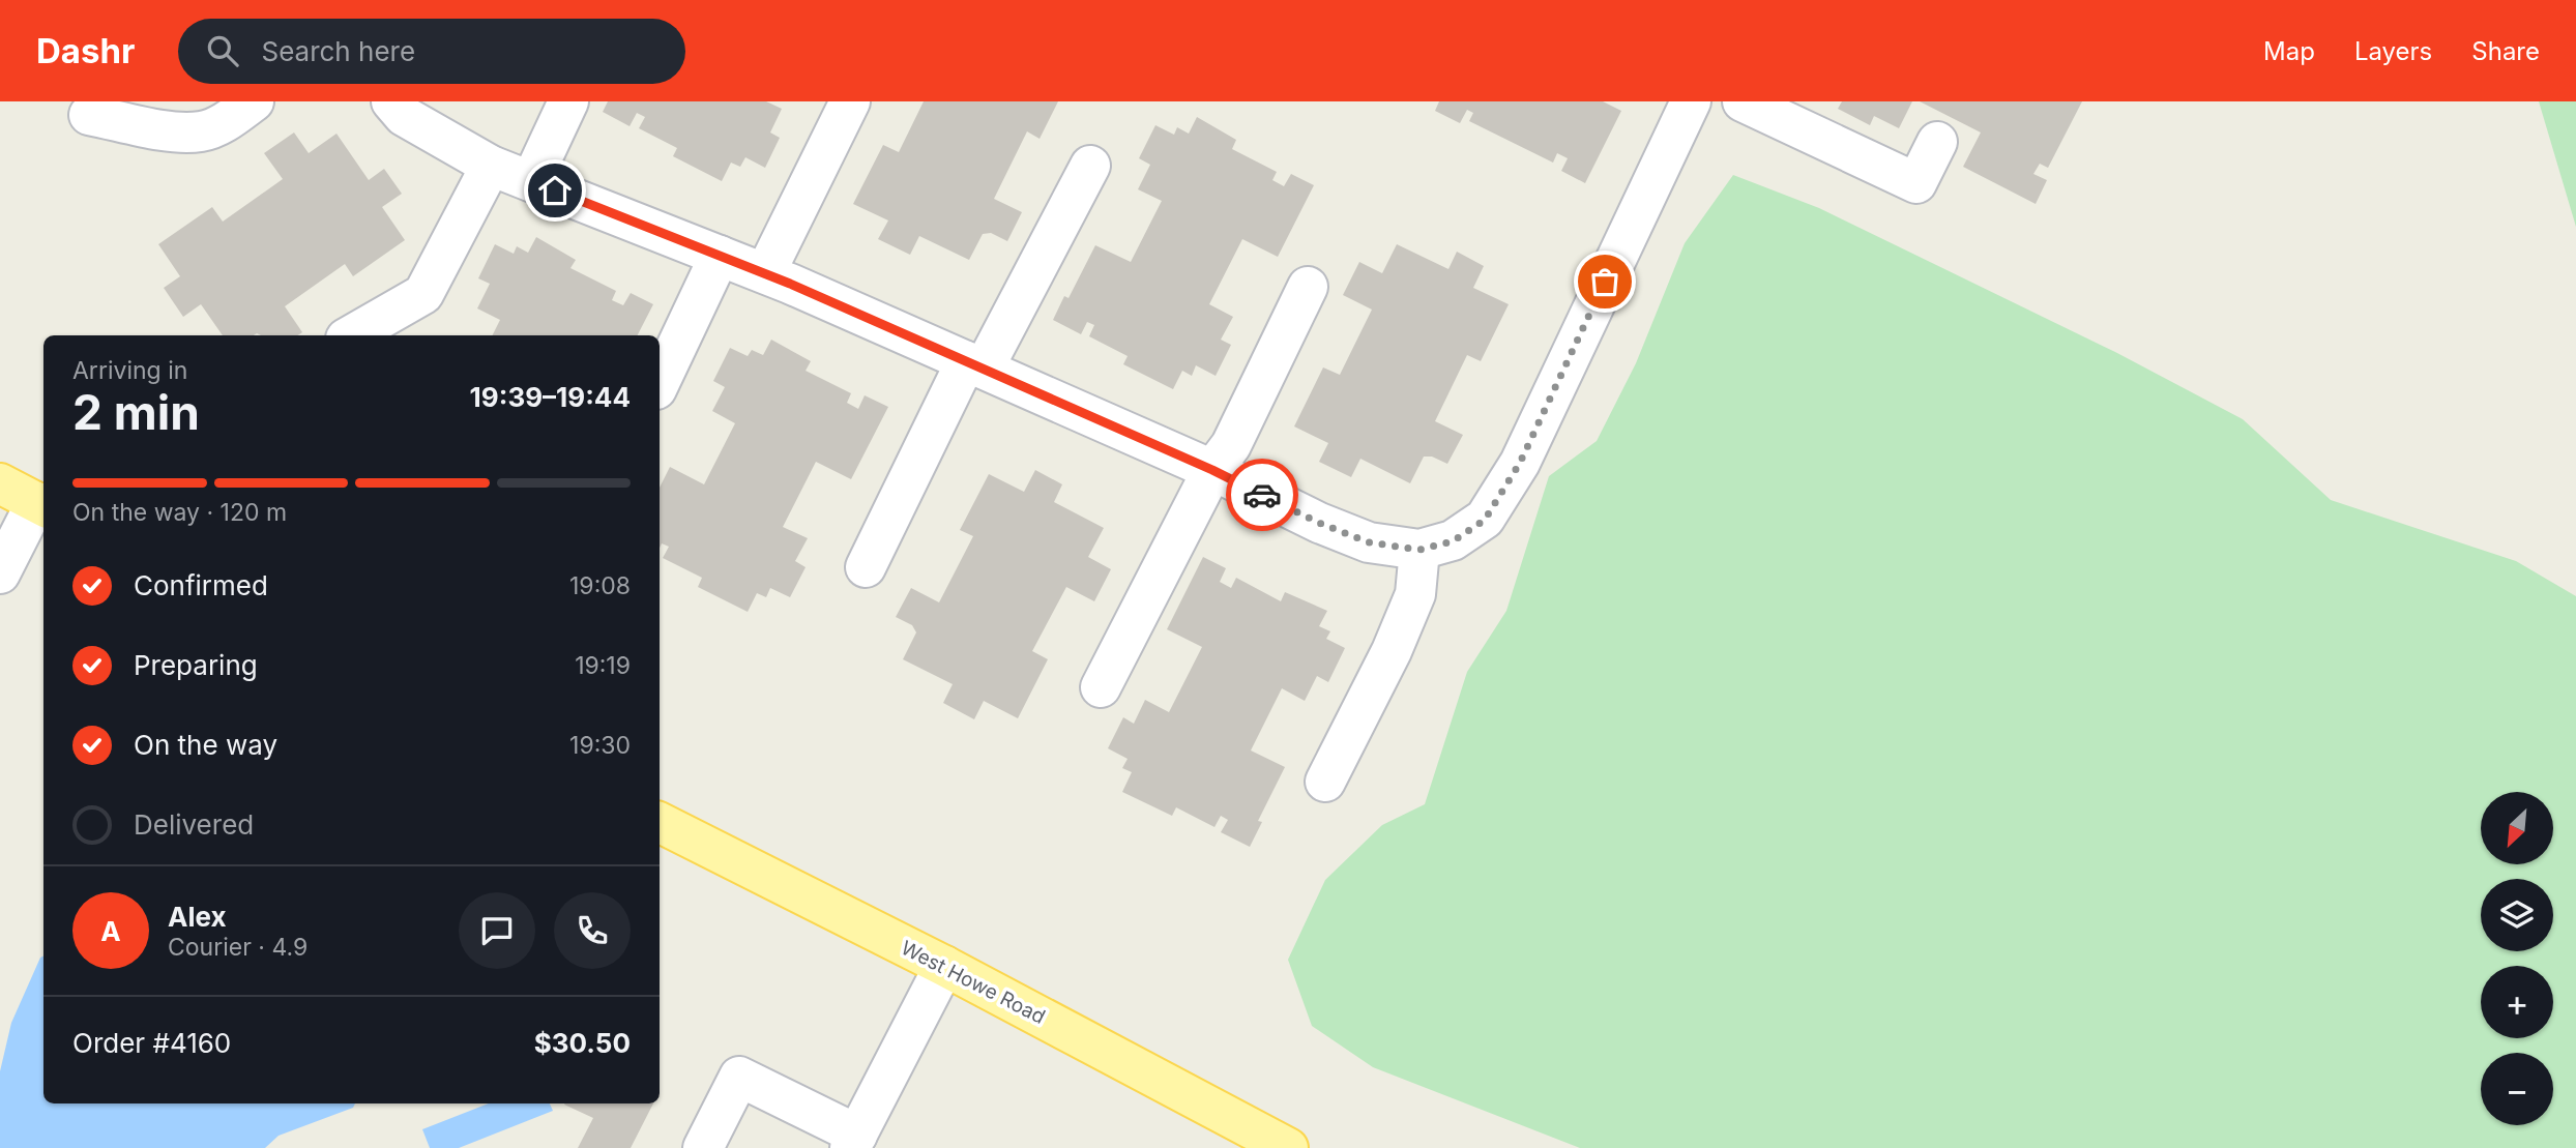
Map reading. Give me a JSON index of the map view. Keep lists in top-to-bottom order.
{
  "streets": {
    "main road": ["West Howe Road"]
  },
  "north": "bottom left",
  "page": {
    "header": "Dashr",
    "search": "Search here",
    "nav": ["Map", "Layers", "Share"],
    "heading": ["2 min", "Arriving in", "19:39–19:44"],
    "panel": [
      "Alex",
      "Courier · 4.9",
      "Order #4160",
      "$30.50"
    ],
    "bar": "On the way · 120 m",
    "list": [
      ["Confirmed", "19:08"],
      ["Preparing", "19:19"],
      ["On the way", "19:30"],
      "Delivered"
    ],
    "map_buttons": ["+", "−"],
    "round": "A"
  }
}
